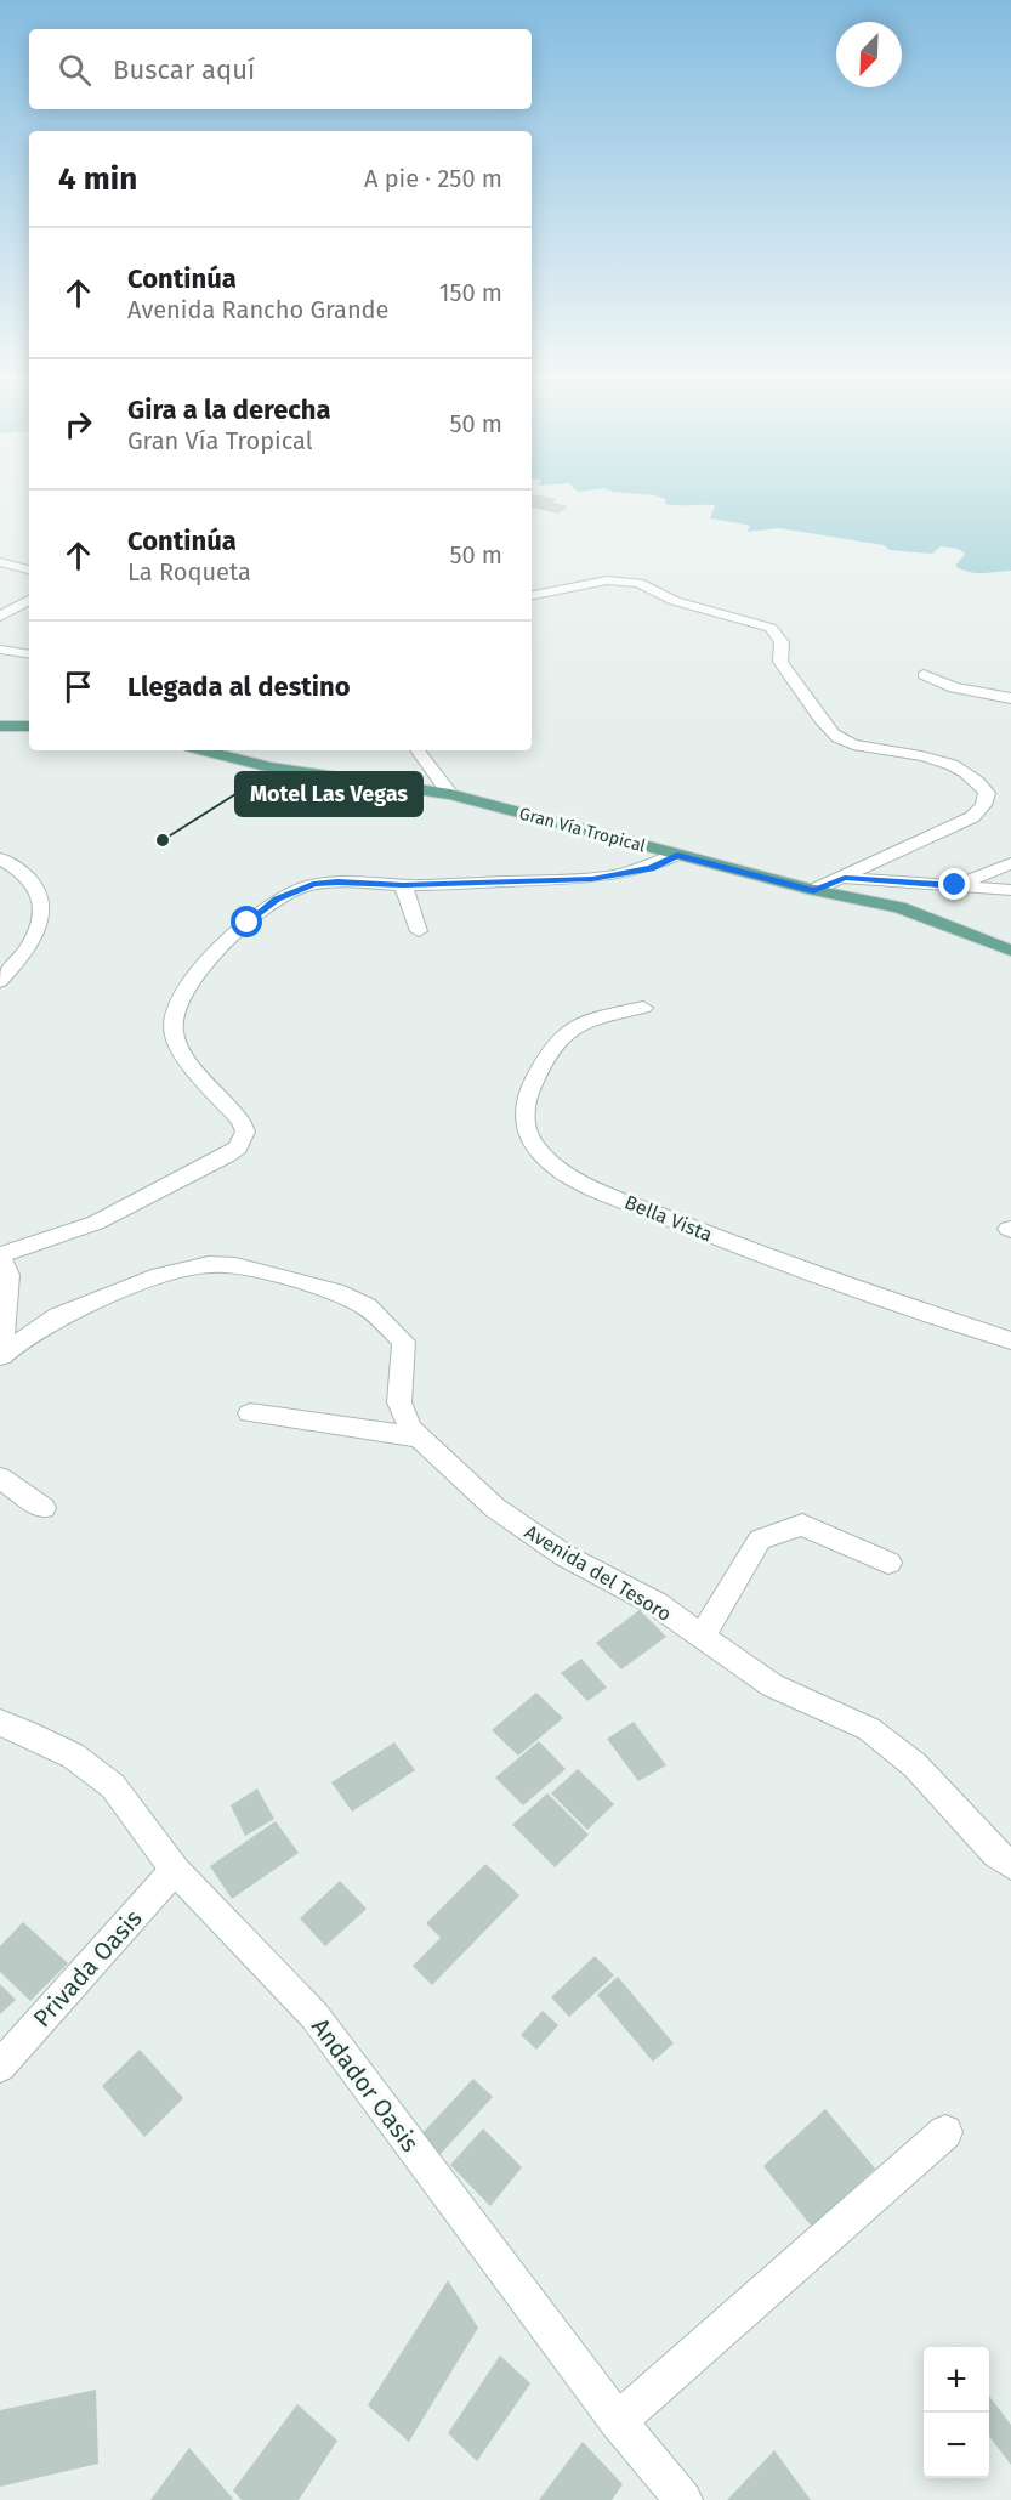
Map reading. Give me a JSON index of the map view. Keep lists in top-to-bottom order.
{
  "streets": {
    "main road": ["Gran Vía Tropical"],
    "street": [
      "Bella Vista",
      "Avenida del Tesoro",
      "Privada Oasis",
      "Andador Oasis"
    ]
  },
  "crossings": [
    ["Privada Oasis", "Andador Oasis"]
  ],
  "places": ["Motel Las Vegas"],
  "north": "bottom left",
  "page": {
    "search": "Buscar aquí",
    "heading": ["4 min", "A pie · 250 m"],
    "list": [
      ["Continúa", "Avenida Rancho Grande", "150 m"],
      ["Gira a la derecha", "Gran Vía Tropical", "50 m"],
      ["Continúa", "La Roqueta", "50 m"],
      "Llegada al destino"
    ],
    "map_buttons": ["+", "−"]
  }
}
